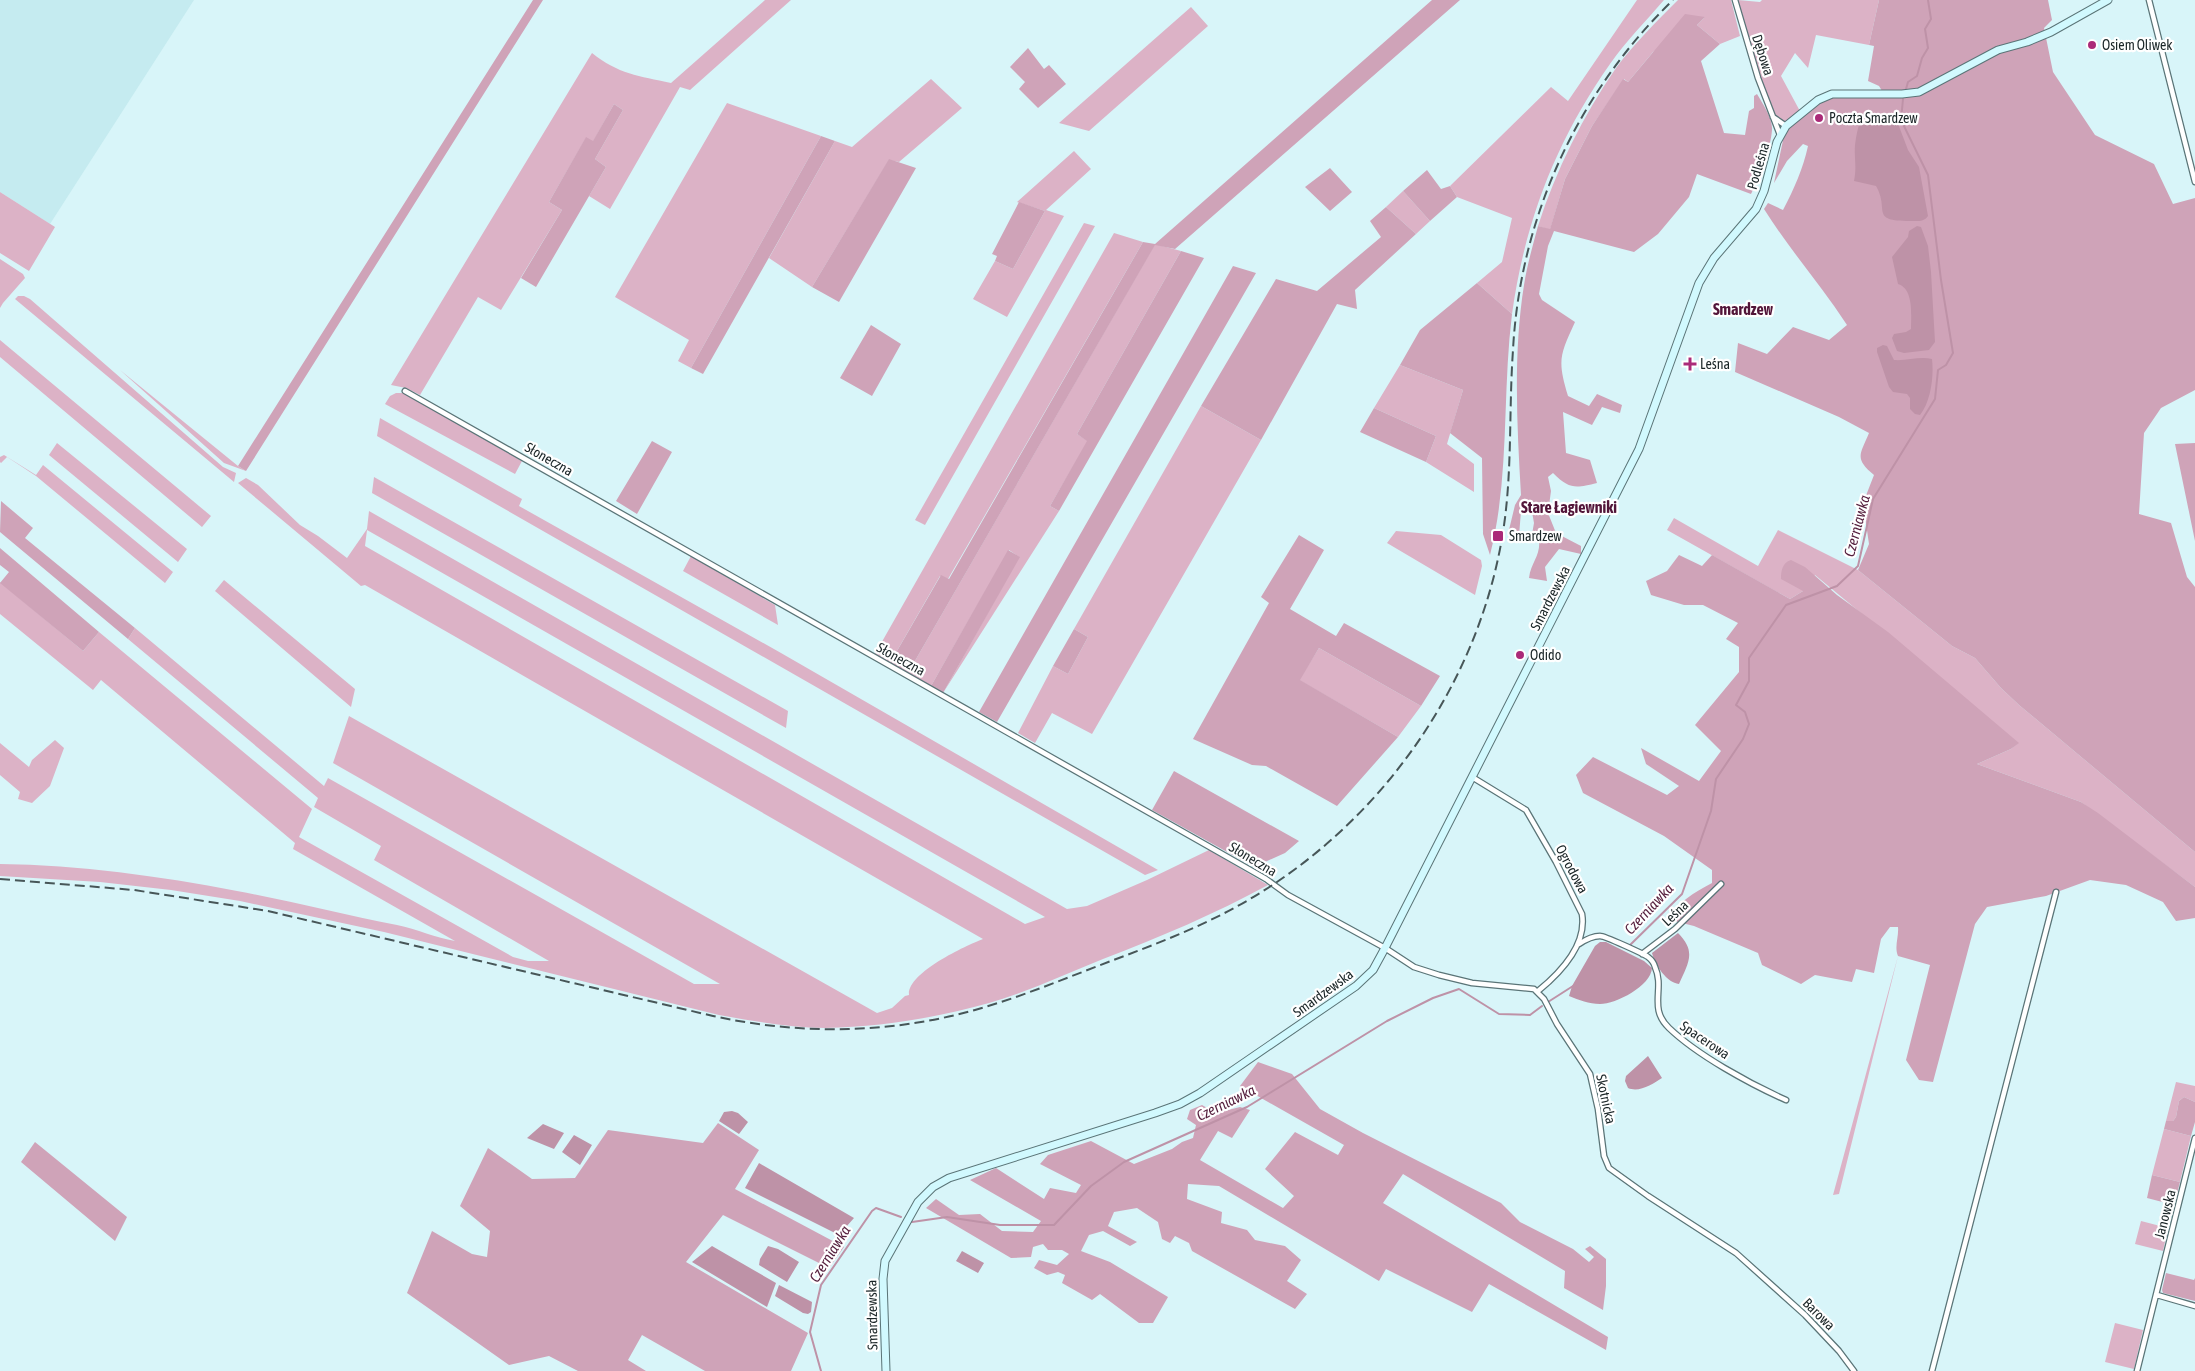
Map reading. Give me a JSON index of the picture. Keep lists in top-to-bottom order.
{
  "streets": {
    "street": [
      "Dębowa",
      "Podleśna",
      "Słoneczna",
      "Smardzewska",
      "Ogrodowa",
      "Leśna",
      "Spacerowa",
      "Skotnicka",
      "Janowska",
      "Barowa"
    ]
  },
  "crossings": [
    ["Dębowa", "Podleśna"],
    ["Podleśna", "Smardzewska"],
    ["Słoneczna", "Smardzewska"],
    ["Smardzewska", "Ogrodowa"],
    ["Ogrodowa", "Spacerowa"],
    ["Ogrodowa", "Skotnicka"],
    ["Leśna", "Spacerowa"],
    ["Skotnicka", "Barowa"]
  ],
  "districts": ["Smardzew", "Stare Łagiewniki"],
  "water": ["Czerniawka"],
  "places": {
    "other": ["Osiem Oliwek", "Poczta Smardzew", "Odido"],
    "health": ["Leśna"],
    "transit": ["Smardzew"]
  }
}
